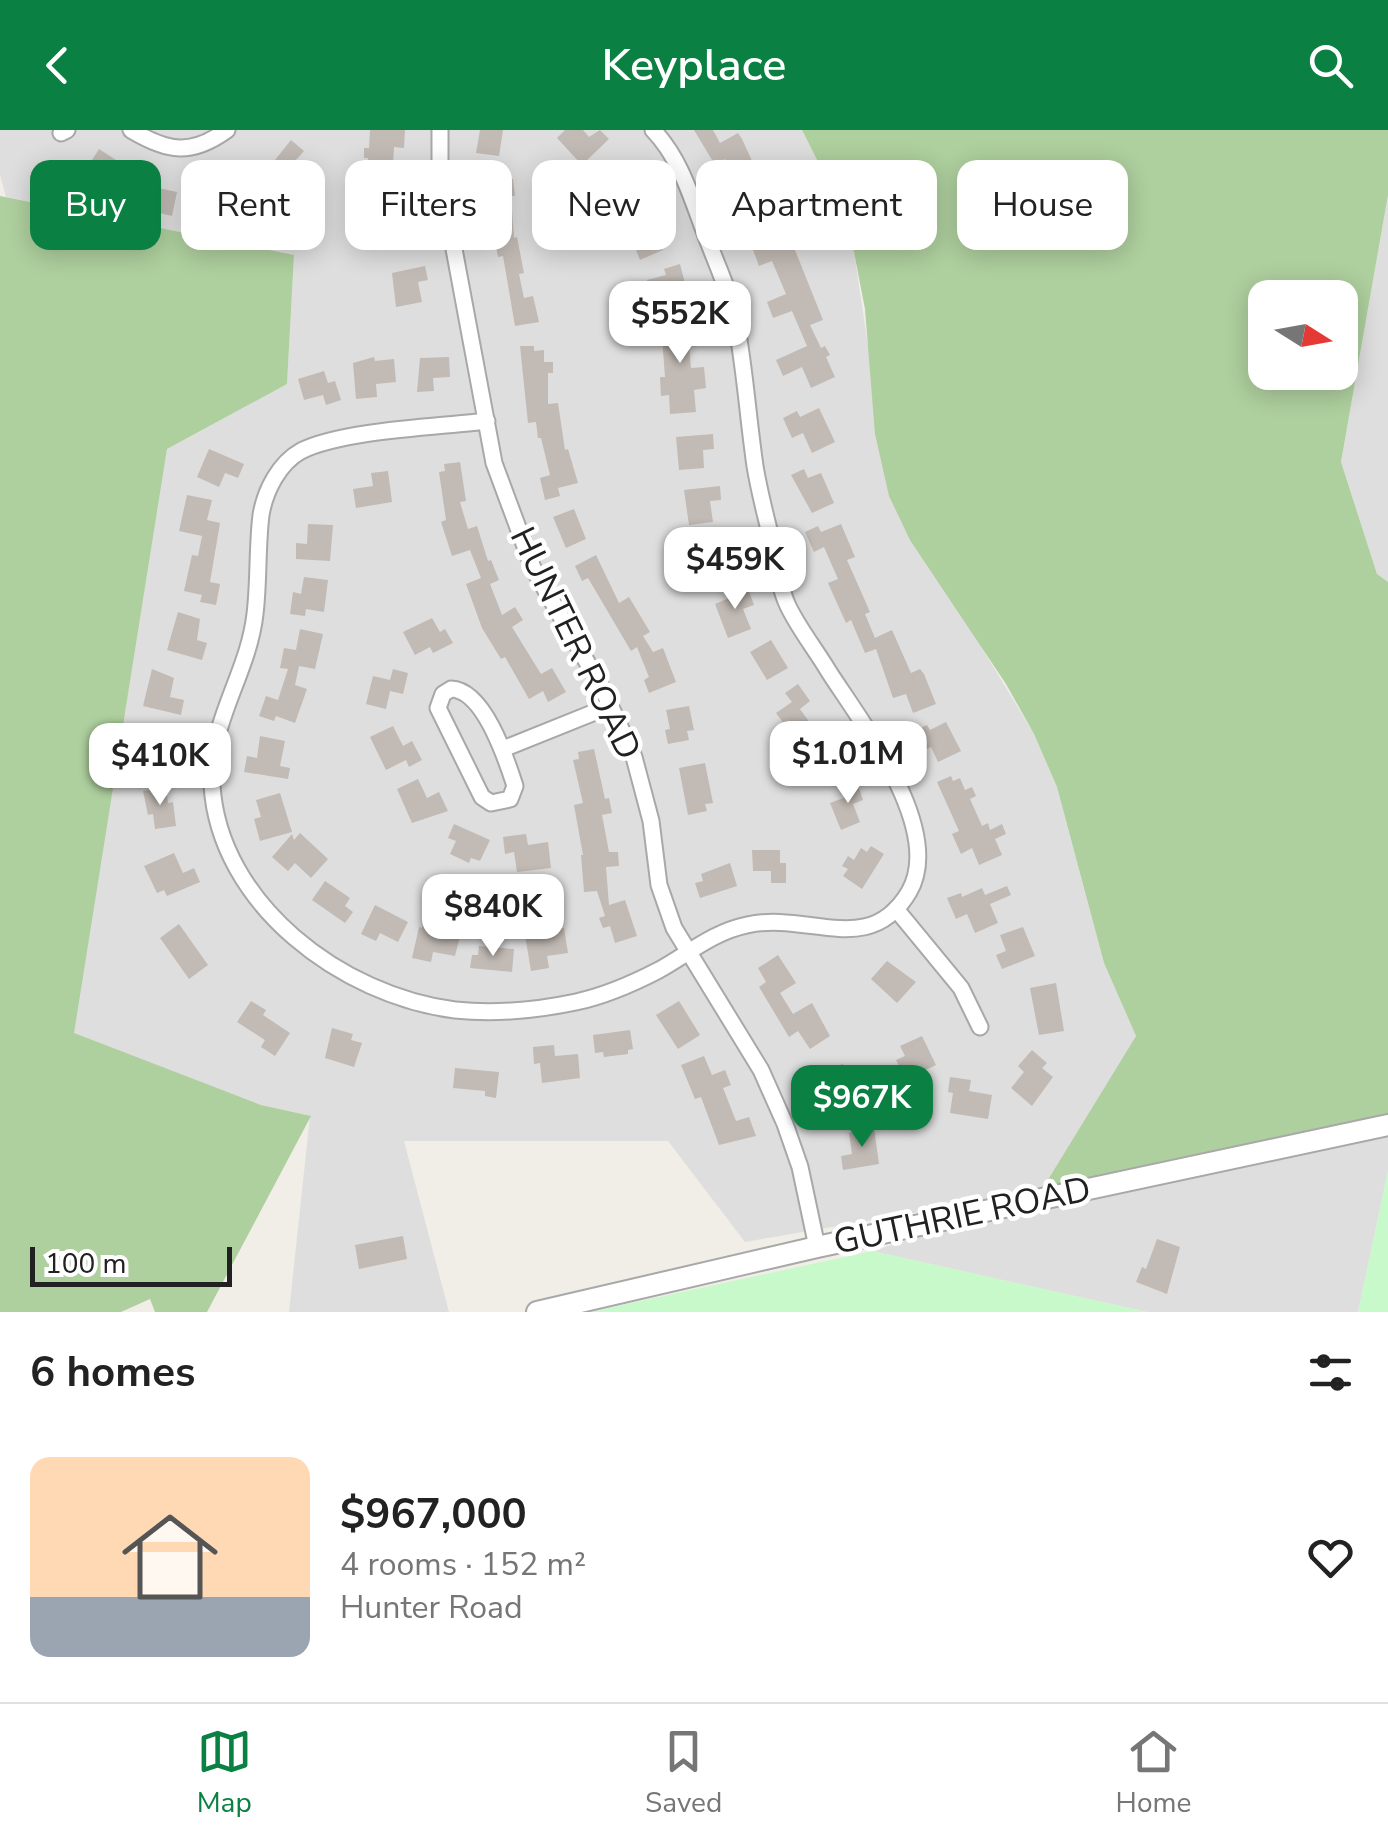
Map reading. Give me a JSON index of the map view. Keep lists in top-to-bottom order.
{
  "streets": {
    "street": ["HUNTER ROAD", "GUTHRIE ROAD"]
  },
  "crossings": [
    ["HUNTER ROAD", "GUTHRIE ROAD"]
  ],
  "scale_bar": "100 m",
  "north": "right",
  "page": {
    "header": "Keyplace",
    "chip": [
      "Buy",
      "Rent",
      "Filters",
      "New",
      "Apartment",
      "House"
    ],
    "price": [
      "$552K",
      "$459K",
      "$1.01M",
      "$410K",
      "$840K",
      "$967K"
    ],
    "scale": "100 m",
    "heading": "6 homes",
    "list": [
      {
        "name": "$967,000",
        "note": "4 rooms · 152 m² · Hunter Road"
      }
    ],
    "tabs": ["Map", "Saved", "Home"]
  }
}
